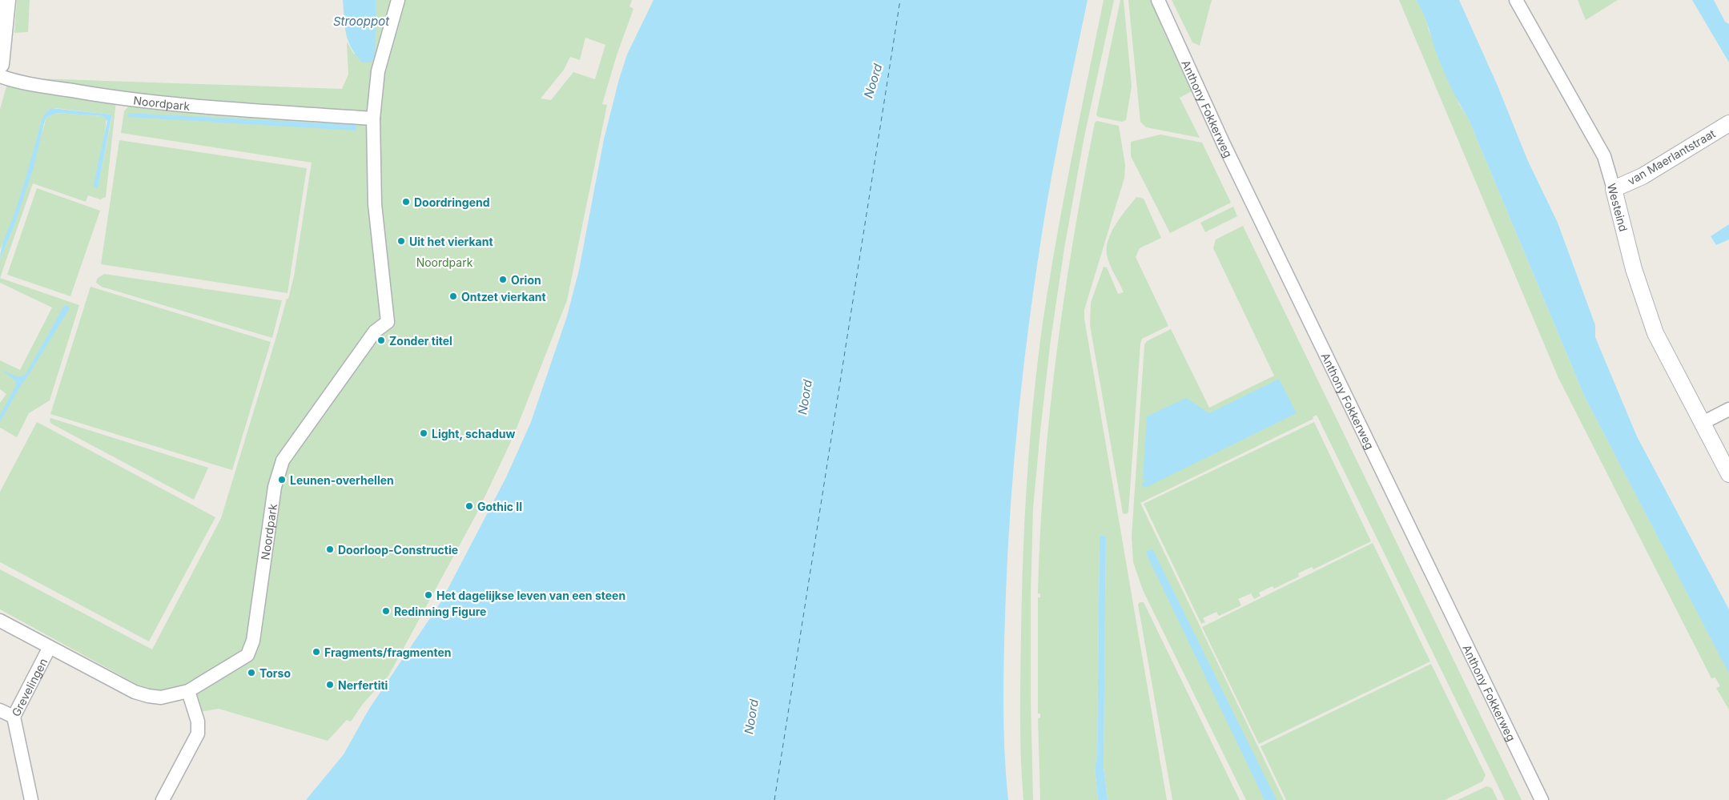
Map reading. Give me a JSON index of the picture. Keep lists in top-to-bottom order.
{
  "streets": {
    "street": [
      "Noordpark",
      "Anthony Fokkerweg",
      "van Maerlantstraat",
      "Westeind",
      "Grevelingen"
    ]
  },
  "crossings": [
    ["Noordpark", "Grevelingen"],
    ["van Maerlantstraat", "Westeind"]
  ],
  "water": ["Strooppot", "Noord"],
  "parks": ["Noordpark"],
  "places": [
    "Doordringend",
    "Uit het vierkant",
    "Orion",
    "Ontzet vierkant",
    "Zonder titel",
    "Light, schaduw",
    "Leunen-overhellen",
    "Gothic II",
    "Doorloop-Constructie",
    "Het dagelijkse leven van een steen",
    "Redinning Figure",
    "Fragments/fragmenten",
    "Torso",
    "Nerfertiti"
  ]
}
